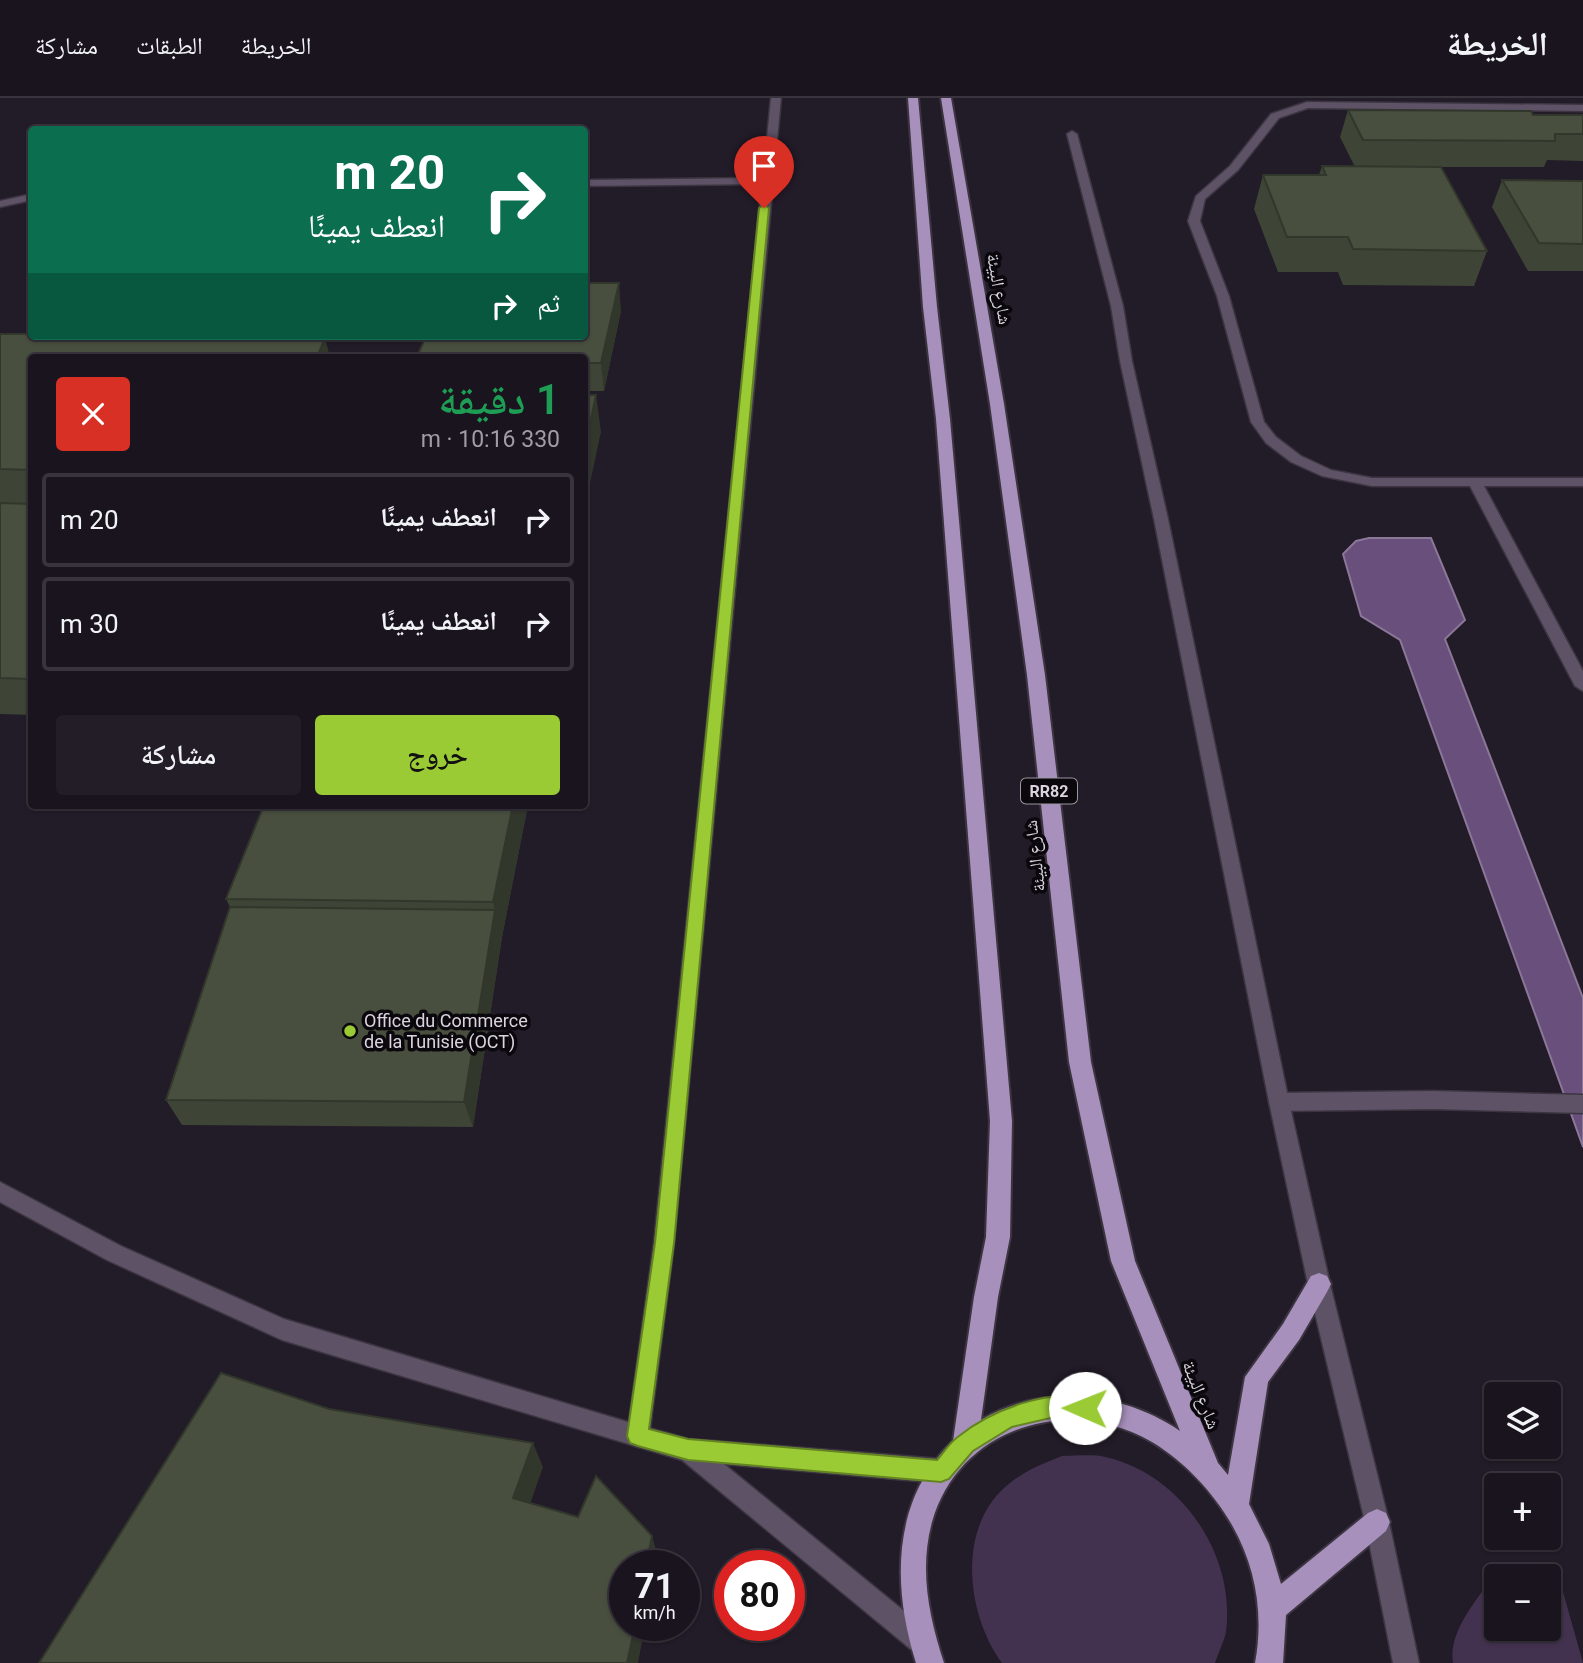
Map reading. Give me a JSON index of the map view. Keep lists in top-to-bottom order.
{
  "streets": {
    "highway": ["شارع البيئة", "RR82"]
  },
  "crossings": [
    ["شارع البيئة", "RR82"]
  ],
  "places": ["Office du Commerce de la Tunisie (OCT)"],
  "page": {
    "header": "الخريطة",
    "nav": ["الخريطة", "الطبقات", "مشاركة"],
    "turn": ["20 m", "انعطف يمينًا"],
    "then": "ثم",
    "heading": ["1 دقيقة", "330 m · 10:16"],
    "list": [
      {
        "name": "انعطف يمينًا",
        "value": "20 m"
      },
      {
        "name": "انعطف يمينًا",
        "value": "30 m"
      }
    ],
    "buttons": ["خروج", "مشاركة"],
    "map_buttons": ["+", "−"],
    "speed": "71 km/h",
    "limit": "80"
  }
}
